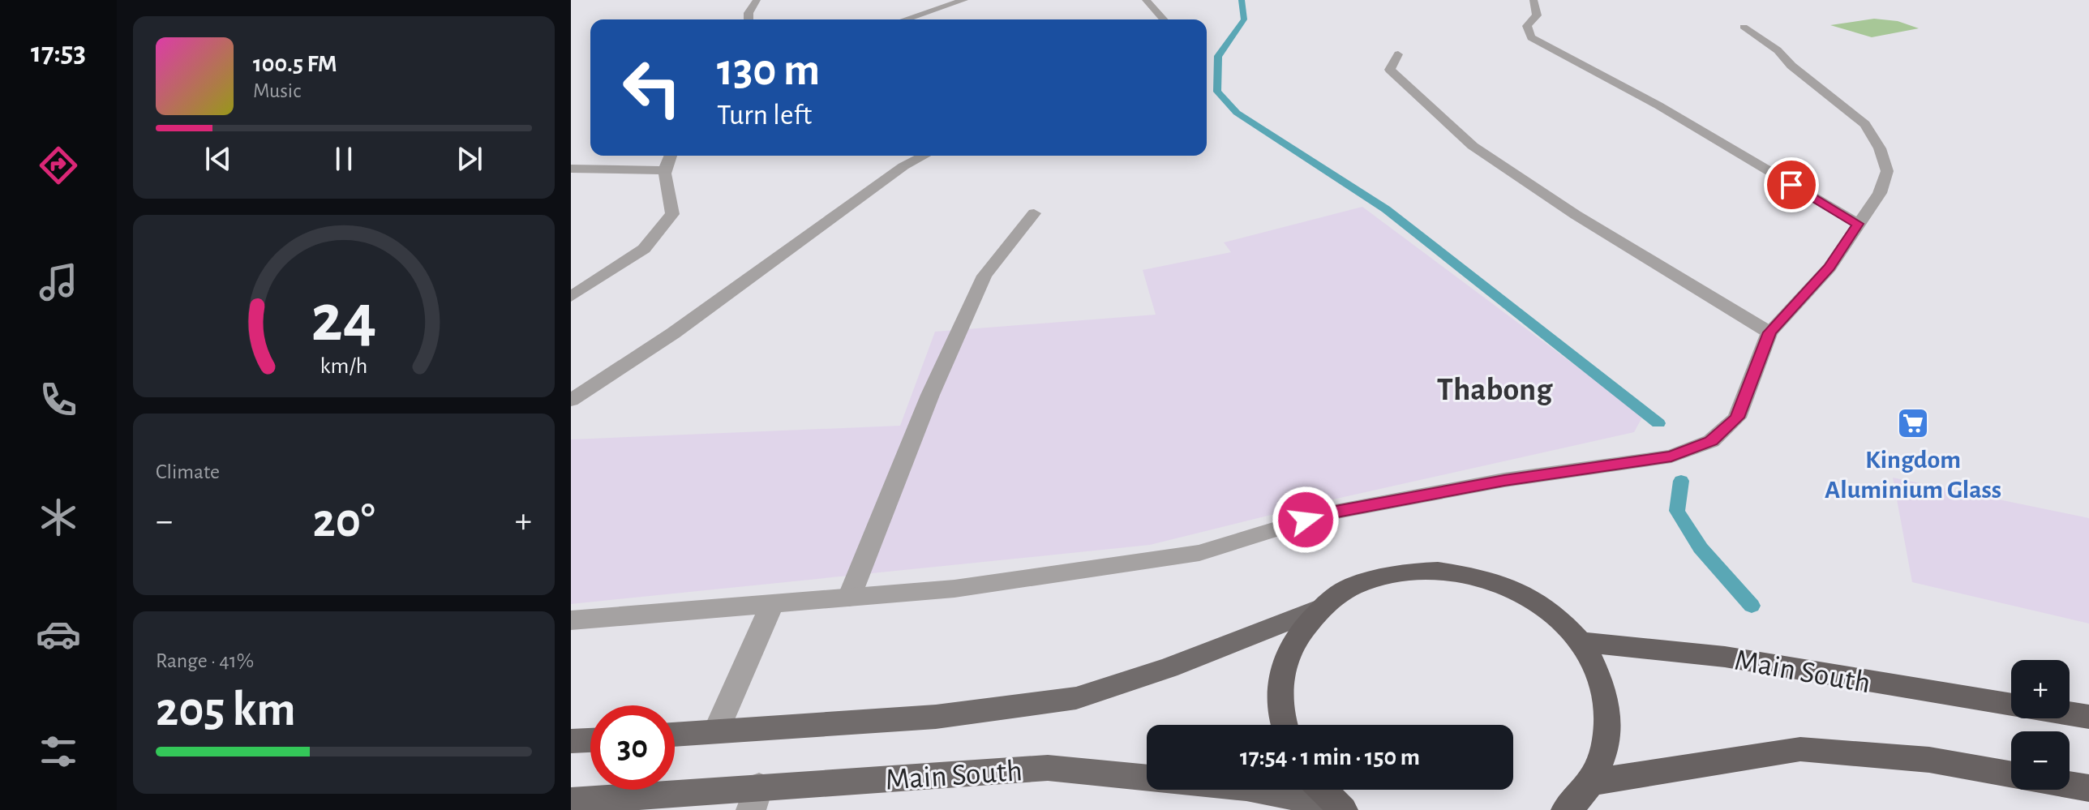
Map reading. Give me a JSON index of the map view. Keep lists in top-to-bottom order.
{
  "streets": {
    "highway": ["Main South"]
  },
  "districts": ["Thabong"],
  "places": {
    "supermarket": ["Kingdom Aluminium Glass"]
  },
  "page": {
    "tabs": "17:53",
    "turn": ["130 m", "Turn left"],
    "song": ["100.5 FM", "Music"],
    "tile": [
      "Climate",
      ["Range · 41%", "205 km"]
    ],
    "heat": ["−", "20°", "+"],
    "map_buttons": ["+", "−"],
    "limit": "30",
    "trip": "17:54 · 1 min · 150 m",
    "gauge": ["24", "km/h"]
  }
}
